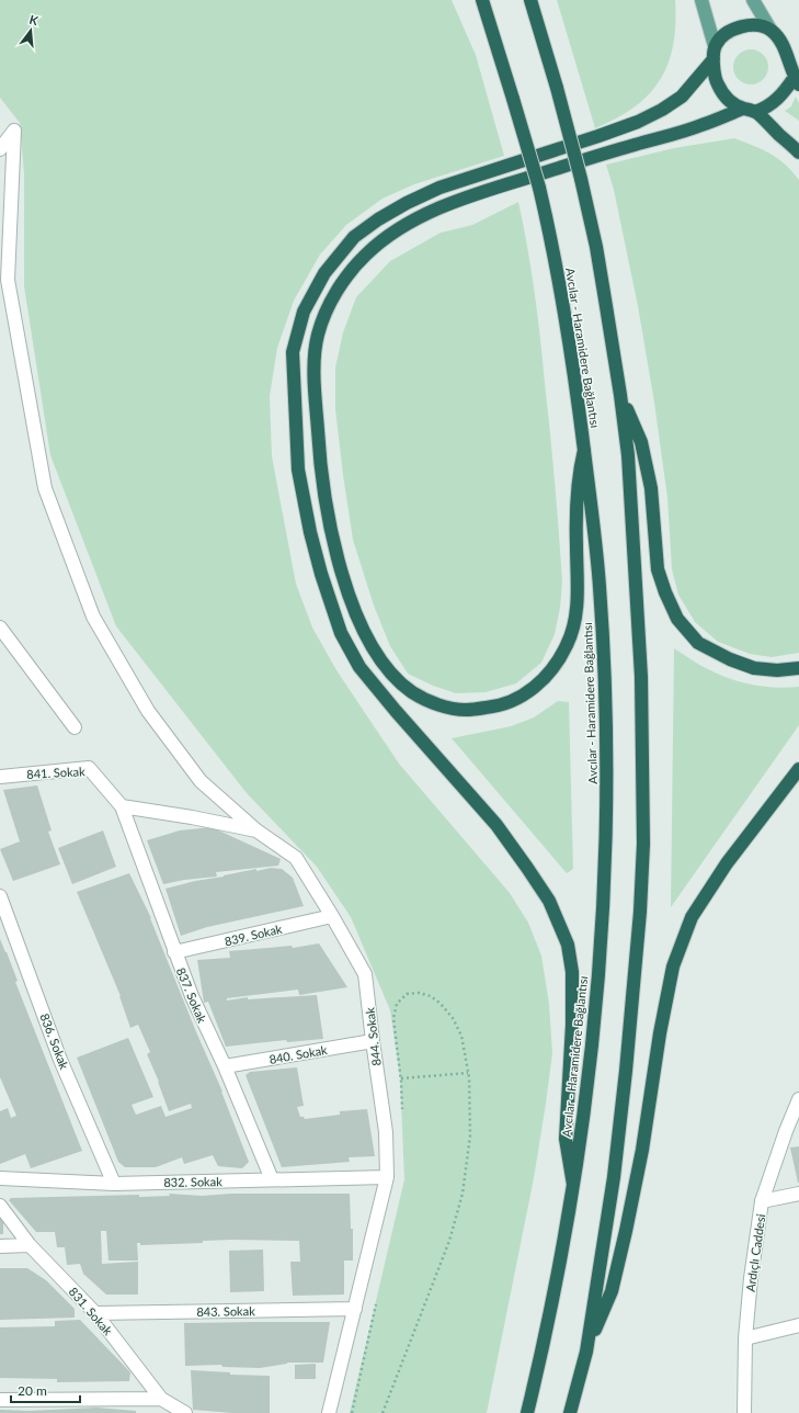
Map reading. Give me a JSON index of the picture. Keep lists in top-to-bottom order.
{
  "streets": {
    "highway": ["Avcılar - Haramidere Bağlantısı"],
    "street": [
      "841. Sokak",
      "839. Sokak",
      "837. Sokak",
      "844. Sokak",
      "836. Sokak",
      "840. Sokak",
      "832. Sokak",
      "Ardıçlı Caddesi",
      "831. Sokak",
      "843. Sokak"
    ]
  },
  "crossings": [
    ["841. Sokak", "837. Sokak"],
    ["841. Sokak", "844. Sokak"],
    ["839. Sokak", "837. Sokak"],
    ["839. Sokak", "844. Sokak"],
    ["837. Sokak", "844. Sokak"],
    ["837. Sokak", "840. Sokak"],
    ["837. Sokak", "832. Sokak"],
    ["844. Sokak", "840. Sokak"],
    ["844. Sokak", "832. Sokak"],
    ["844. Sokak", "843. Sokak"],
    ["836. Sokak", "832. Sokak"],
    ["831. Sokak", "843. Sokak"]
  ],
  "scale_bar": "20 m",
  "north": "top"
}
